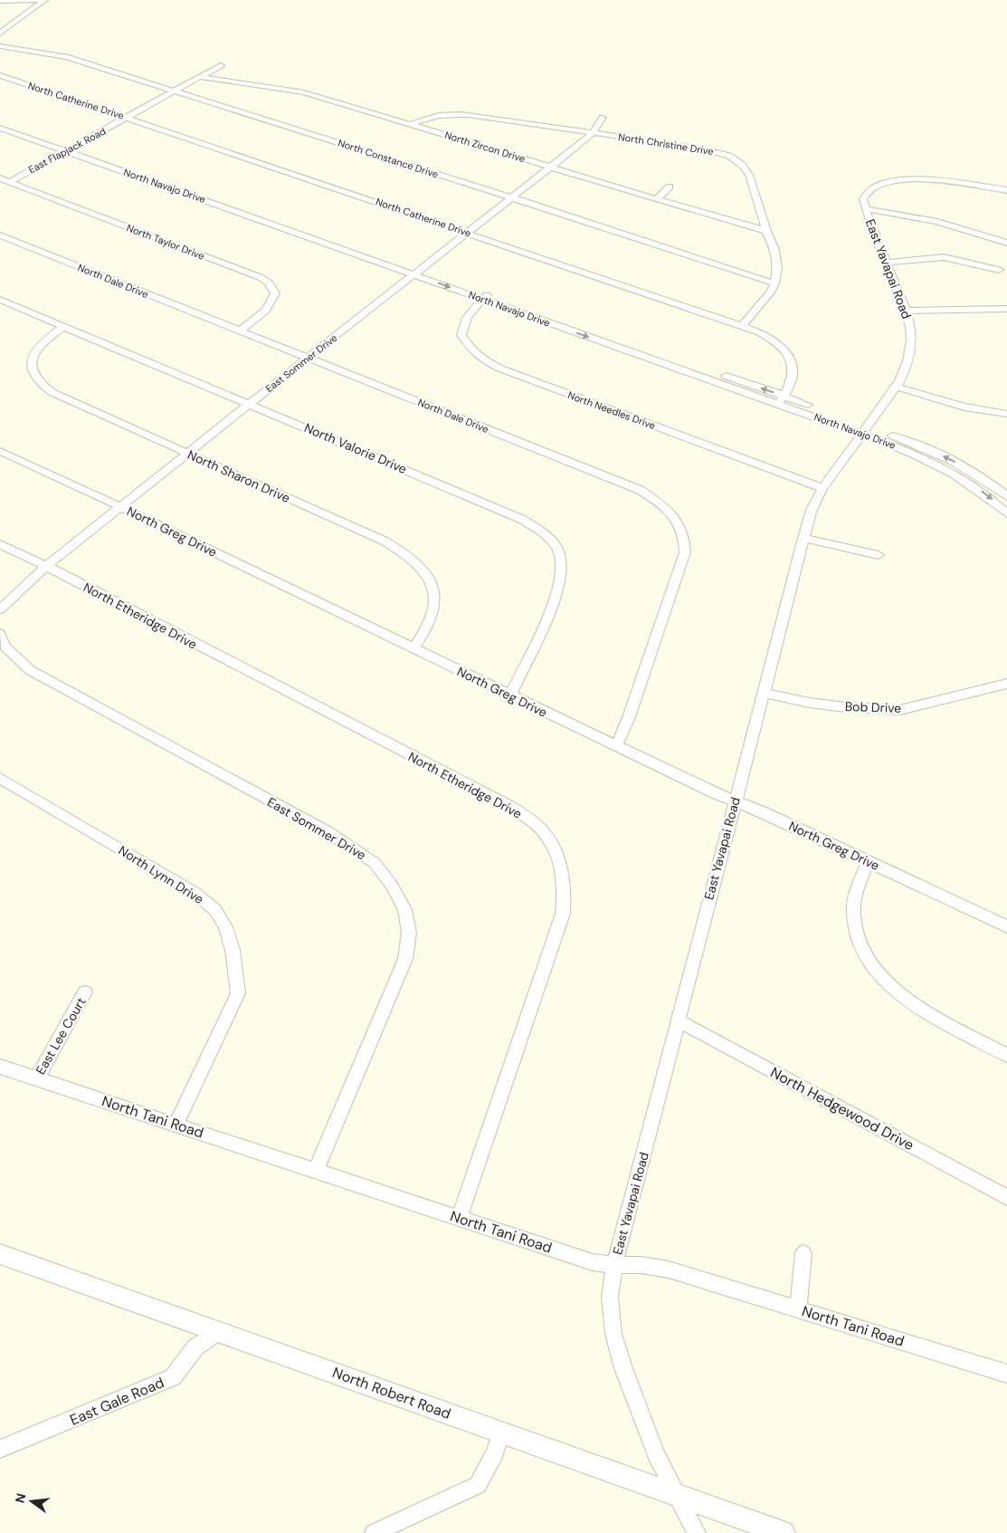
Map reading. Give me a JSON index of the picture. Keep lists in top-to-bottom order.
{
  "streets": {
    "main road": ["North Robert Road"],
    "street": [
      "North Catherine Drive",
      "North Christine Drive",
      "North Zircon Drive",
      "East Flapjack Road",
      "North Constance Drive",
      "North Navajo Drive",
      "North Taylor Drive",
      "East Yavapai Road",
      "North Dale Drive",
      "East Sommer Drive",
      "North Needles Drive",
      "North Valorie Drive",
      "North Sharon Drive",
      "North Greg Drive",
      "North Etheridge Drive",
      "Bob Drive",
      "North Lynn Drive",
      "East Lee Court",
      "North Hedgewood Drive",
      "North Tani Road",
      "East Gale Road"
    ]
  },
  "crossings": [
    ["North Catherine Drive", "North Christine Drive"],
    ["North Catherine Drive", "East Flapjack Road"],
    ["North Catherine Drive", "North Navajo Drive"],
    ["North Catherine Drive", "East Sommer Drive"],
    ["North Christine Drive", "North Zircon Drive"],
    ["North Christine Drive", "North Constance Drive"],
    ["North Christine Drive", "East Sommer Drive"],
    ["North Zircon Drive", "East Flapjack Road"],
    ["North Zircon Drive", "East Sommer Drive"],
    ["East Flapjack Road", "North Constance Drive"],
    ["East Flapjack Road", "North Navajo Drive"],
    ["East Flapjack Road", "North Taylor Drive"],
    ["North Constance Drive", "East Sommer Drive"],
    ["North Navajo Drive", "East Yavapai Road"],
    ["North Navajo Drive", "East Sommer Drive"],
    ["North Navajo Drive", "North Needles Drive"],
    ["North Taylor Drive", "North Dale Drive"],
    ["East Yavapai Road", "North Needles Drive"],
    ["East Yavapai Road", "North Greg Drive"],
    ["East Yavapai Road", "Bob Drive"],
    ["East Yavapai Road", "North Hedgewood Drive"],
    ["East Yavapai Road", "North Tani Road"],
    ["East Yavapai Road", "North Robert Road"],
    ["North Dale Drive", "East Sommer Drive"],
    ["North Dale Drive", "North Greg Drive"],
    ["East Sommer Drive", "North Valorie Drive"],
    ["East Sommer Drive", "North Sharon Drive"],
    ["East Sommer Drive", "North Greg Drive"],
    ["East Sommer Drive", "North Etheridge Drive"],
    ["East Sommer Drive", "North Tani Road"],
    ["North Valorie Drive", "North Sharon Drive"],
    ["North Valorie Drive", "North Greg Drive"],
    ["North Sharon Drive", "North Greg Drive"],
    ["North Etheridge Drive", "North Tani Road"],
    ["North Lynn Drive", "North Tani Road"],
    ["East Lee Court", "North Tani Road"],
    ["North Robert Road", "East Gale Road"]
  ],
  "north": "left"
}
